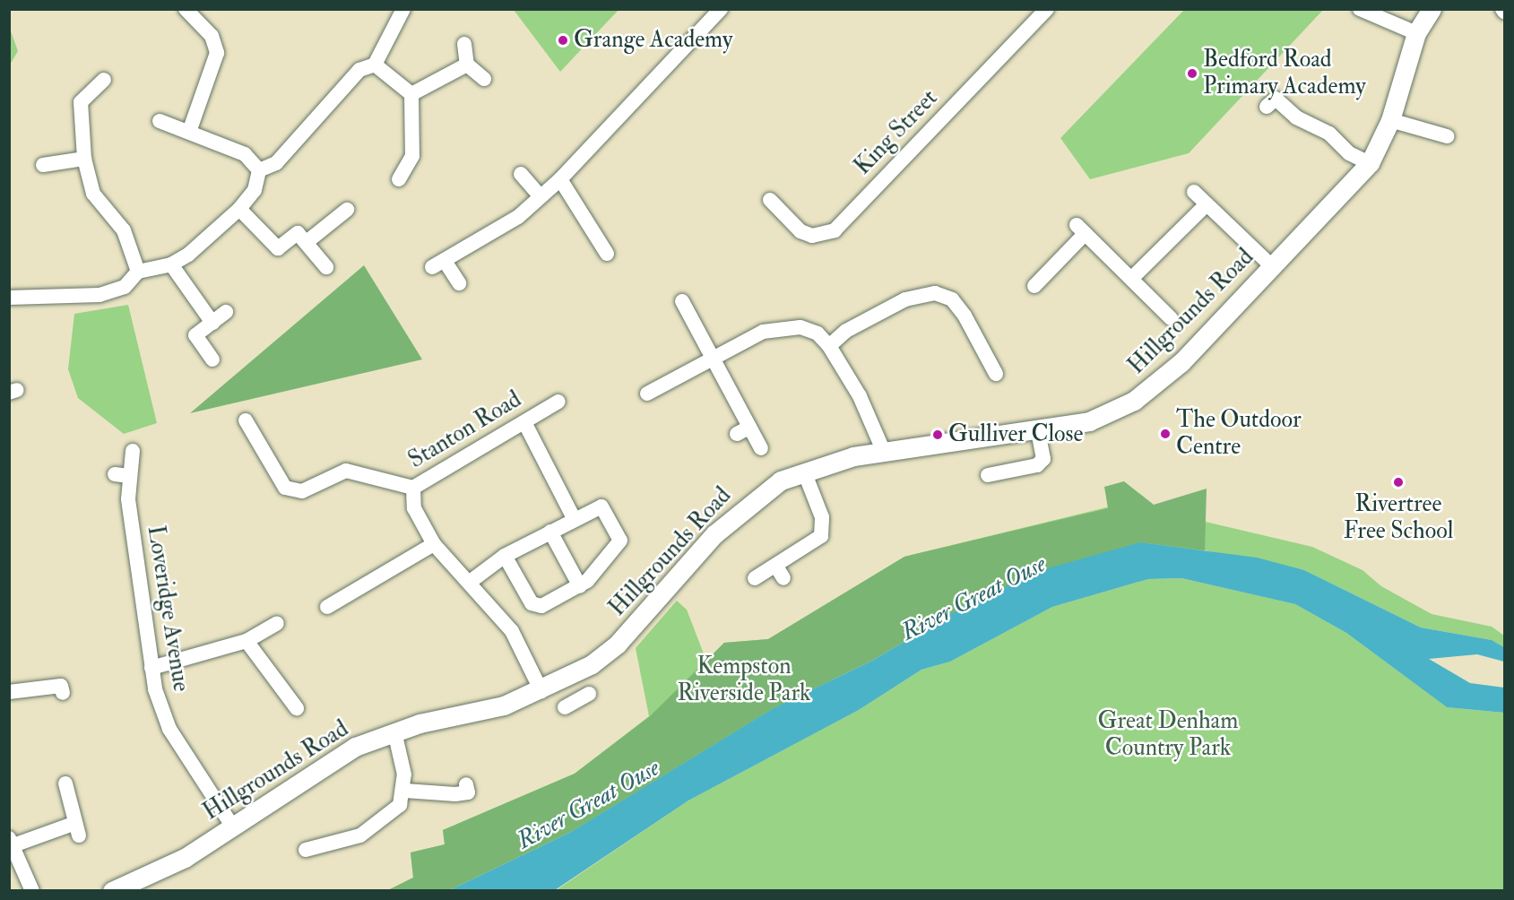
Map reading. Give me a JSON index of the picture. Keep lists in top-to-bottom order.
{
  "streets": {
    "street": [
      "King Street",
      "Hillgrounds Road",
      "Stanton Road",
      "Loveridge Avenue"
    ]
  },
  "crossings": [
    ["Hillgrounds Road", "Loveridge Avenue"]
  ],
  "water": ["River Great Ouse"],
  "parks": ["Kempston Riverside Park", "Great Denham Country Park"],
  "places": [
    "Grange Academy",
    "Bedford Road Primary Academy",
    "The Outdoor Centre",
    "Gulliver Close",
    "Rivertree Free School"
  ]
}
